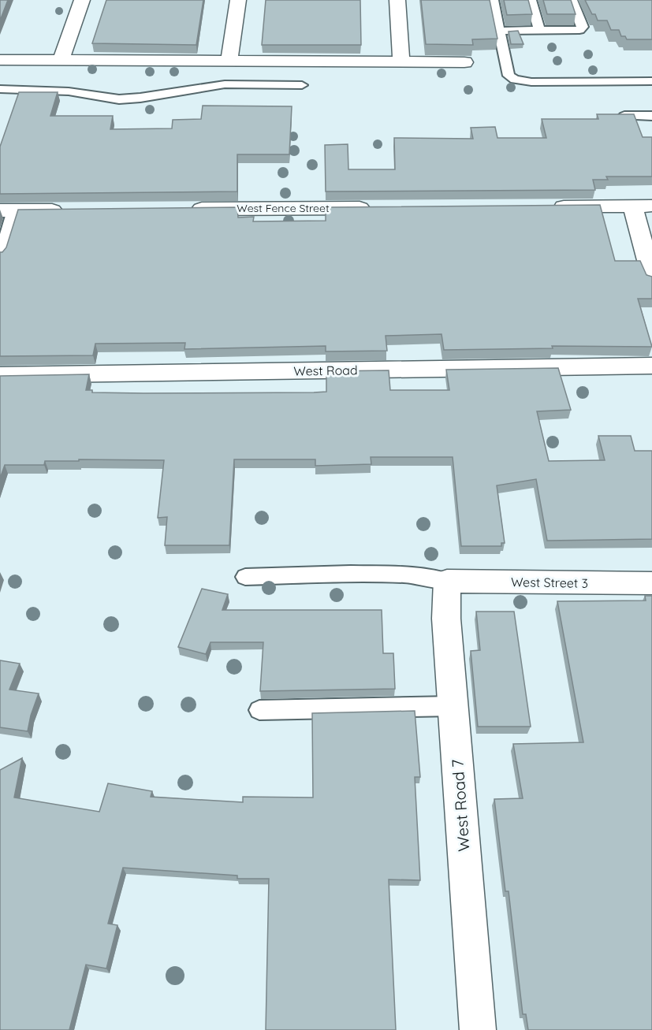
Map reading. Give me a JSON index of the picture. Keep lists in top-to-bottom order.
{
  "streets": {
    "street": [
      "West Fence Street",
      "West Road",
      "West Street 3",
      "West Road 7"
    ]
  },
  "crossings": [
    ["West Street 3", "West Road 7"]
  ]
}
